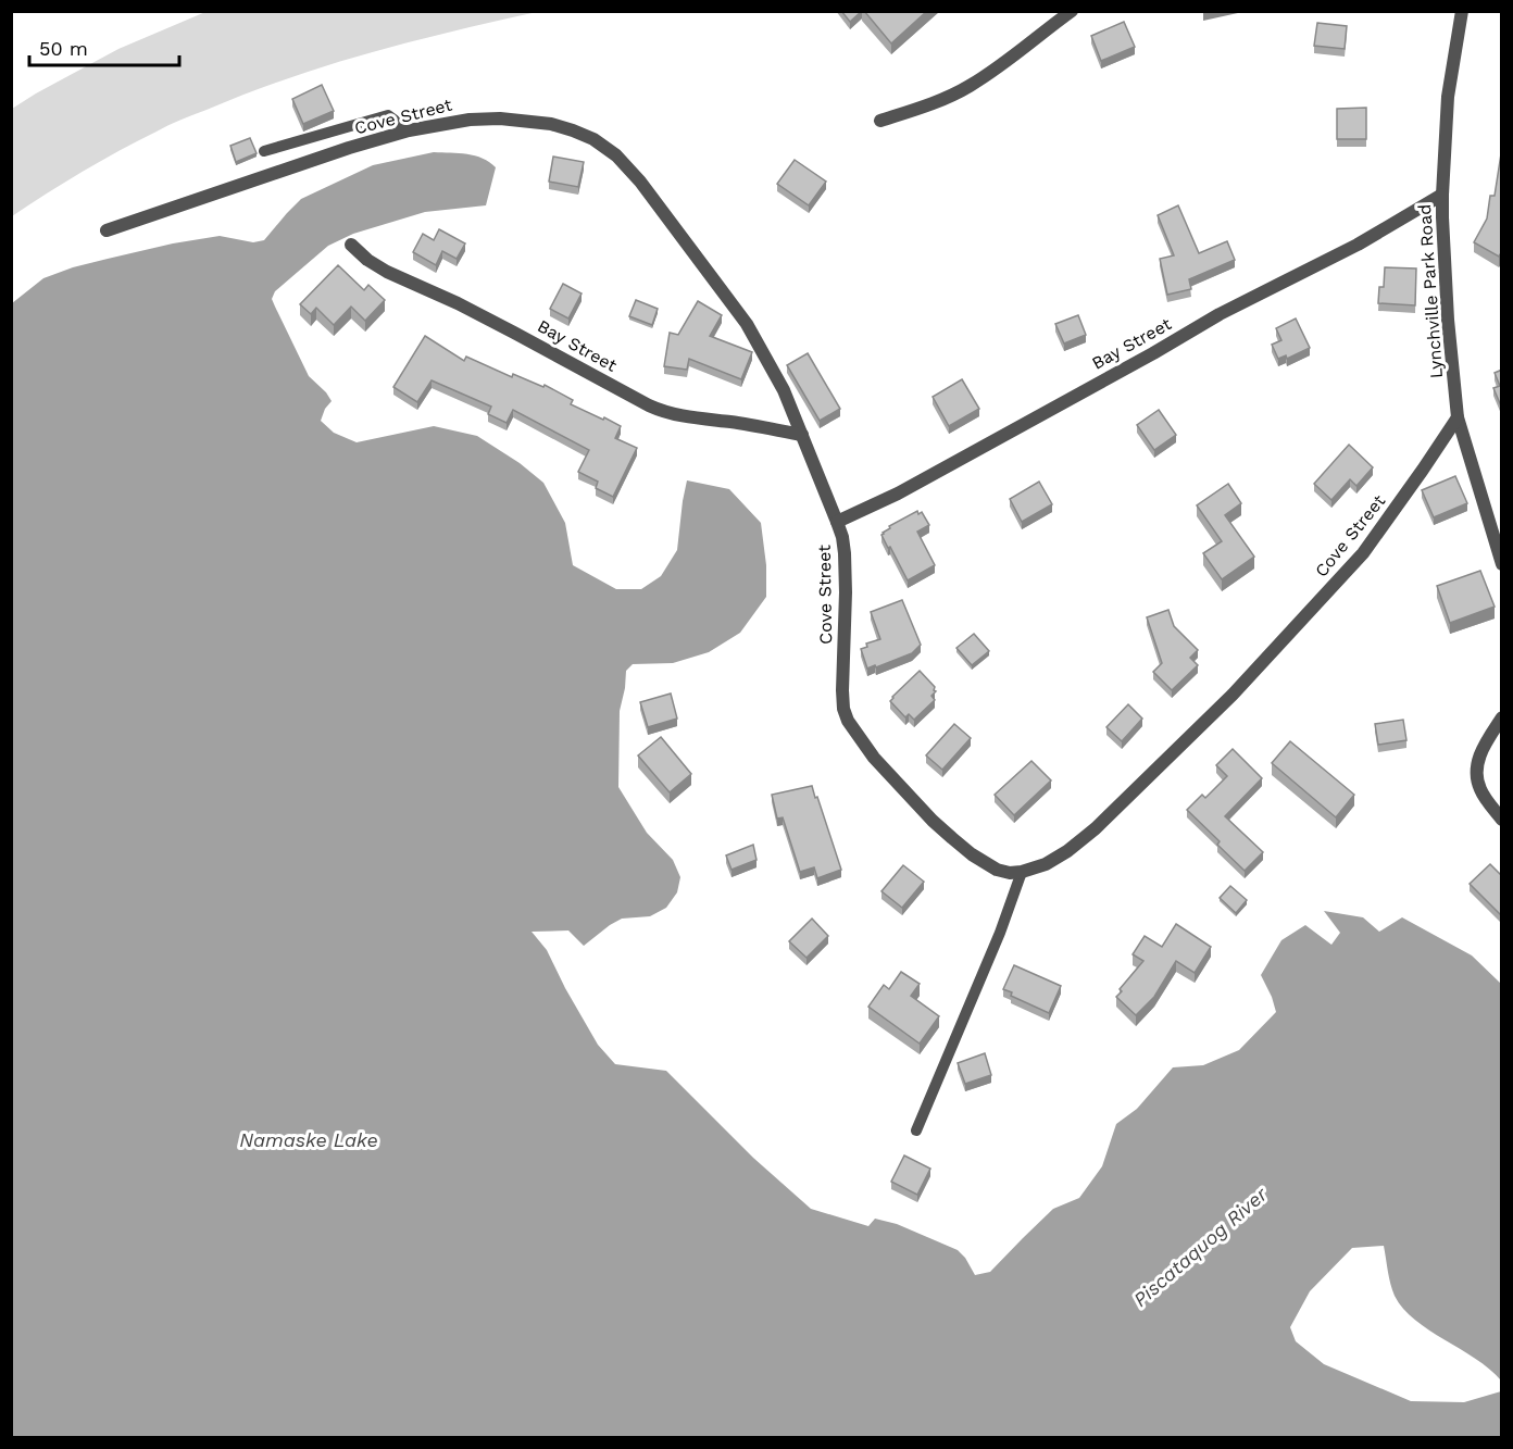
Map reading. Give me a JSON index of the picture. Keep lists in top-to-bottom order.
{
  "streets": {
    "street": ["Cove Street", "Lynchville Park Road", "Bay Street"]
  },
  "crossings": [
    ["Cove Street", "Lynchville Park Road"],
    ["Cove Street", "Bay Street"],
    ["Lynchville Park Road", "Bay Street"]
  ],
  "water": ["Namaske Lake", "Piscataquog River"],
  "scale_bar": "50 m"
}
